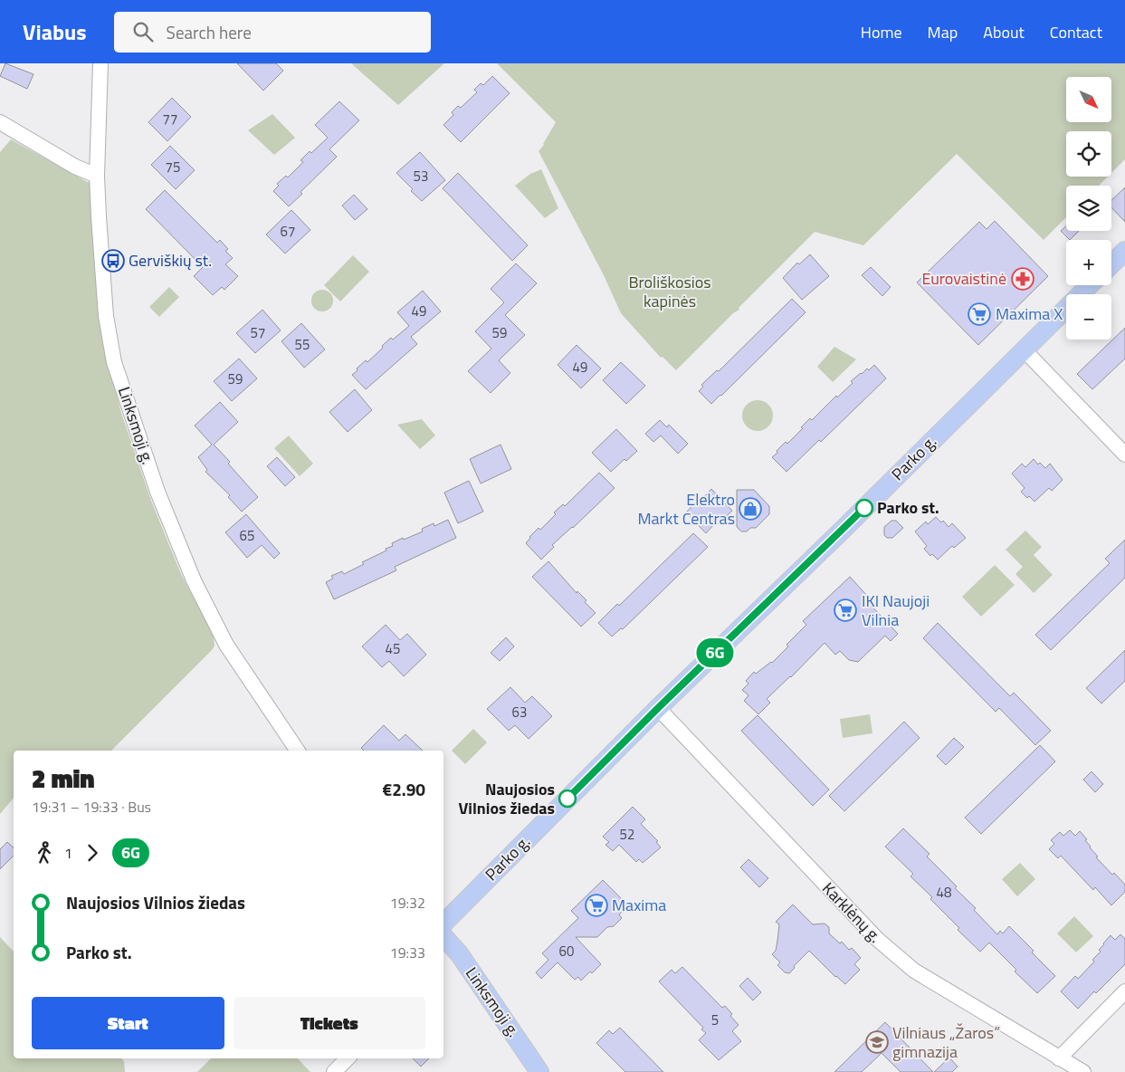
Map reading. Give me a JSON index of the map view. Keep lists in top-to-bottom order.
{
  "streets": {
    "main road": ["Linksmoji g.", "Parko g."],
    "street": ["Karklėnų g."]
  },
  "crossings": [
    ["Parko g.", "Karklėnų g."]
  ],
  "parks": ["Broliškosios kapinės"],
  "places": {
    "bus stop": ["Gerviškių st."],
    "pharmacy": ["Eurovaistinė"],
    "supermarket": ["Maxima X", "IKI Naujoji Vilnia", "Maxima"],
    "other": ["Parko st.", "Naujosios Vilnios žiedas"],
    "shop": ["Elektro Markt Centras"],
    "school or university": ["Vilniaus „Žaros“ gimnazija"]
  },
  "lines": ["bus line 6G"],
  "house_numbers": [
    "77",
    "75",
    "53",
    "67",
    "49",
    "57",
    "59",
    "55",
    "49",
    "59",
    "65",
    "45",
    "63",
    "52",
    "48",
    "60",
    "5"
  ],
  "north": "bottom right",
  "page": {
    "header": "Viabus",
    "search": "Search here",
    "nav": [
      "Home",
      "Map",
      "About",
      "Contact"
    ],
    "on_map": "6G",
    "map_buttons": ["+", "−"],
    "heading": ["2 min", "19:31 – 19:33 · Bus", "€2.90"],
    "legs": ["1", "6G"],
    "list": [
      {
        "name": "Naujosios Vilnios žiedas",
        "value": "19:32"
      },
      {
        "name": "Parko st.",
        "value": "19:33"
      }
    ],
    "buttons": ["Start", "Tickets"]
  }
}
